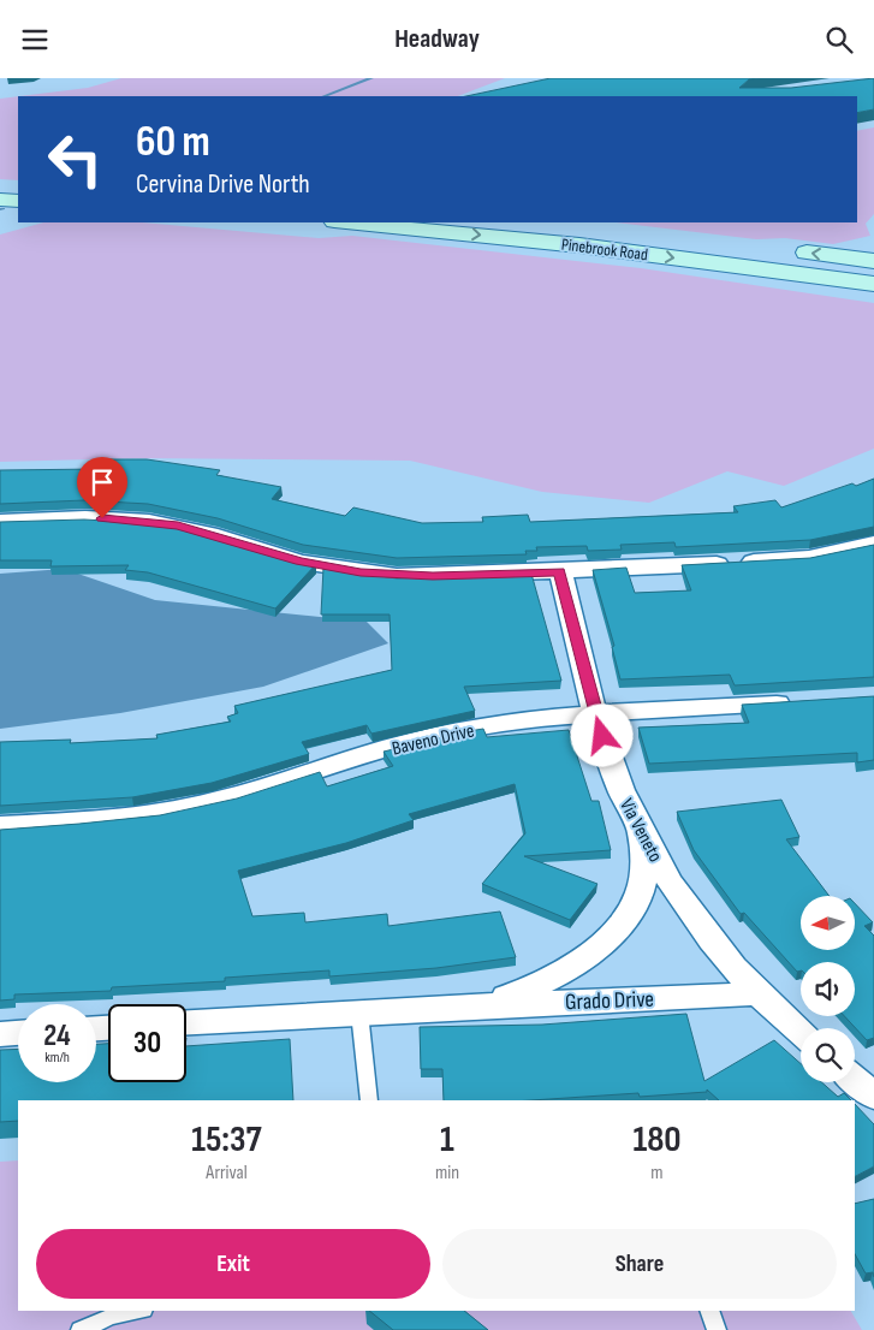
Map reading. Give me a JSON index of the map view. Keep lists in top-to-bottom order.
{
  "streets": {
    "street": [
      "Pinebrook Road",
      "Baveno Drive",
      "Via Veneto",
      "Grado Drive"
    ]
  },
  "crossings": [
    ["Baveno Drive", "Via Veneto"],
    ["Via Veneto", "Grado Drive"]
  ],
  "north": "left",
  "page": {
    "header": "Headway",
    "turn": ["60 m", "Cervina Drive North"],
    "speed": "24 km/h",
    "limit": "30",
    "eta": [
      "15:37",
      "Arrival",
      "1",
      "min",
      "180",
      "m"
    ],
    "buttons": ["Exit", "Share"]
  }
}
